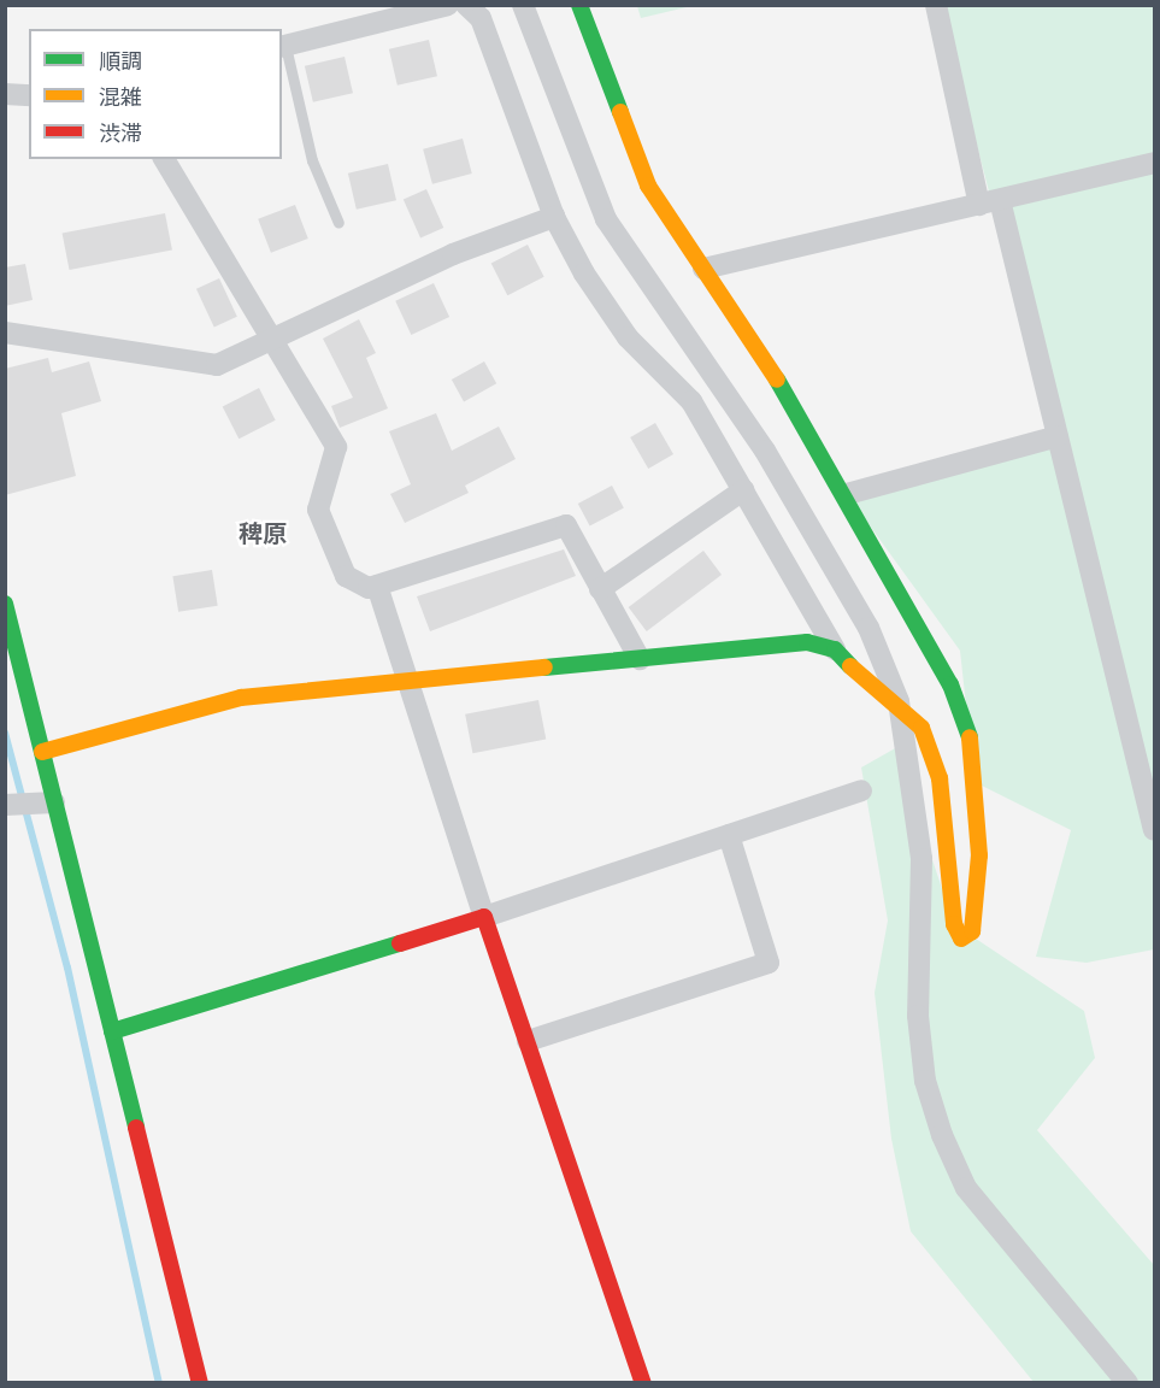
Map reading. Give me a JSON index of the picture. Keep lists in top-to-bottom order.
{
  "districts": ["稗原"],
  "legend": ["順調", "混雑", "渋滞"]
}
